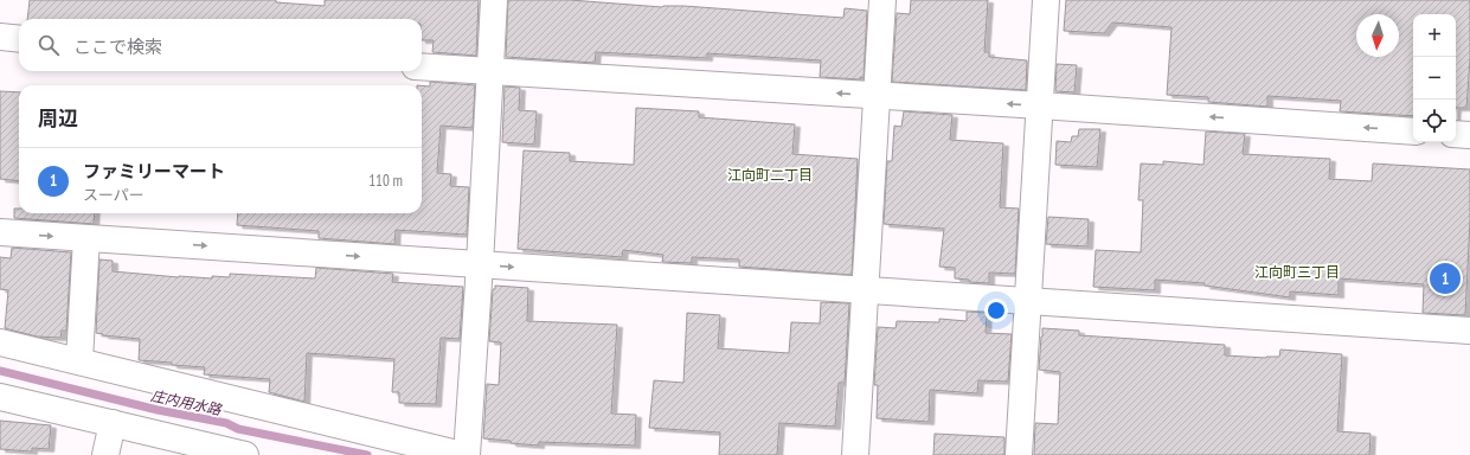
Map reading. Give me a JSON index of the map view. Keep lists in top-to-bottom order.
{
  "districts": ["江向町二丁目", "江向町三丁目"],
  "water": ["庄内用水路"],
  "north": "bottom",
  "page": {
    "map_buttons": ["+", "−"],
    "search": "ここで検索",
    "heading": "周辺",
    "list": [
      {
        "mark": "1",
        "name": "ファミリーマート",
        "note": "スーパー",
        "value": "110 m"
      }
    ],
    "pins": "1"
  }
}
